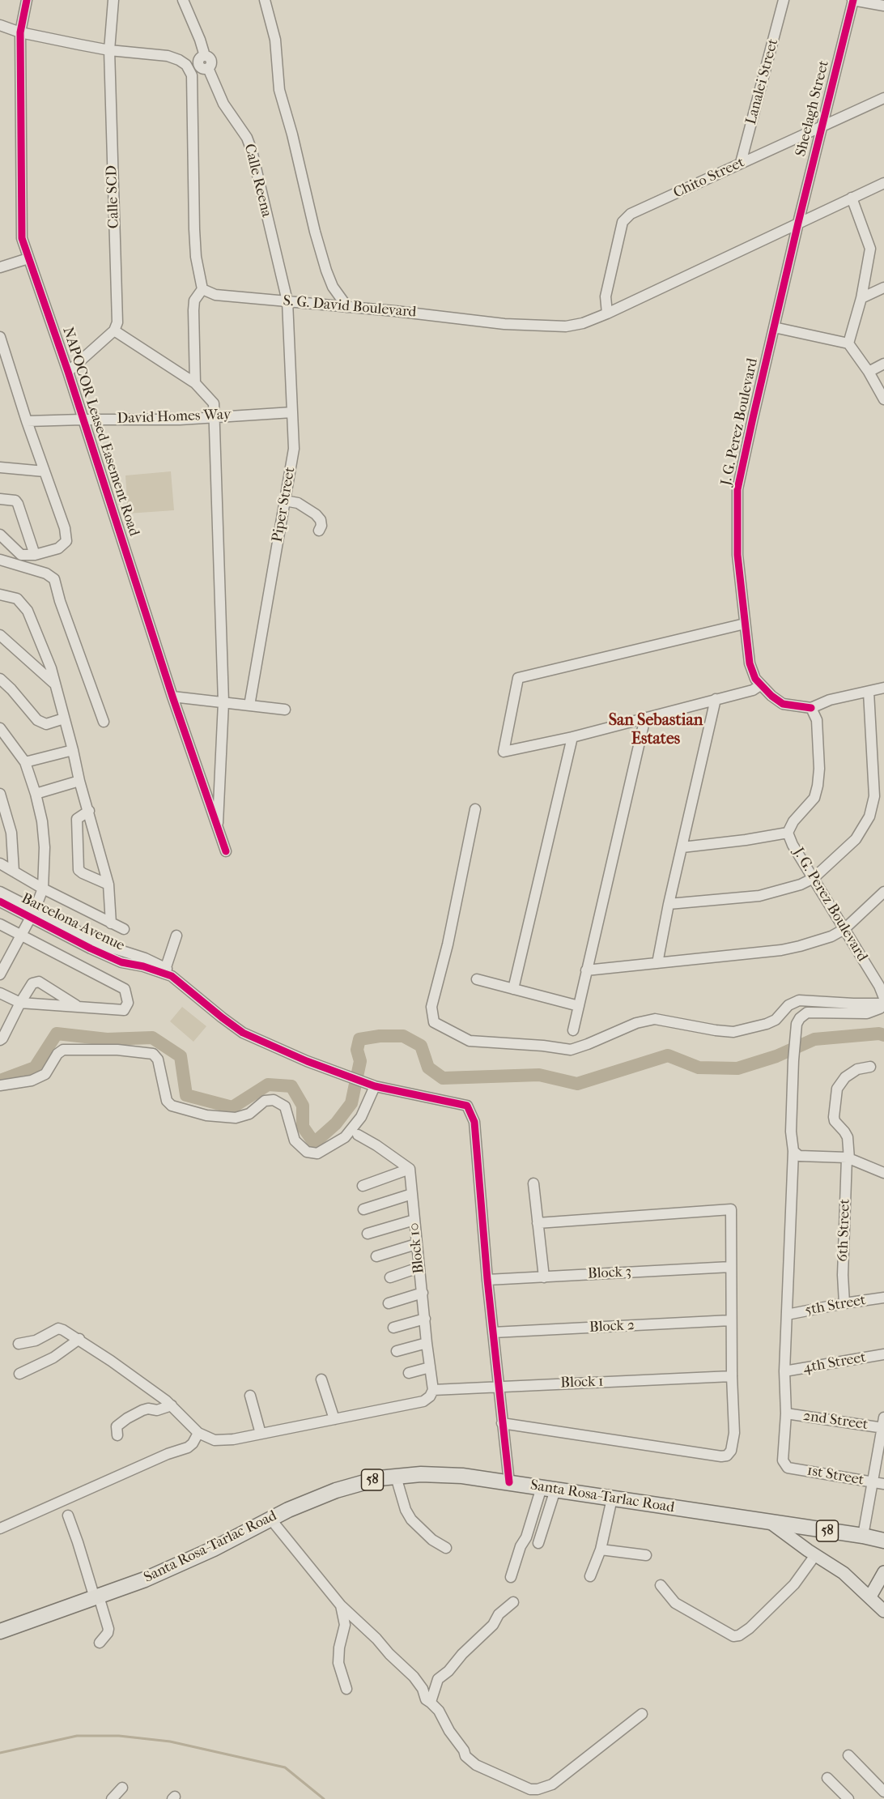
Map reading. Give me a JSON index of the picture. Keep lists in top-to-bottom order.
{
  "streets": {
    "highway": ["58", "Santa Rosa-Tarlac Road"],
    "street": [
      "Lanalei Street",
      "Sheelagh Street",
      "Chito Street",
      "Calle Reena",
      "Calle SCD",
      "S. G. David Boulevard",
      "David Homes Way",
      "J. G. Perez Boulevard",
      "NAPOCOR Leased Easement Road",
      "Piper Street",
      "Barcelona Avenue",
      "6th Street",
      "Block 10",
      "Block 3",
      "5th Street",
      "Block 2",
      "4th Street",
      "Block 1",
      "2nd Street",
      "1st Street"
    ]
  },
  "crossings": [
    ["Lanalei Street", "Chito Street"],
    ["Sheelagh Street", "Chito Street"],
    ["Sheelagh Street", "S. G. David Boulevard"],
    ["Sheelagh Street", "J. G. Perez Boulevard"],
    ["Chito Street", "S. G. David Boulevard"],
    ["Calle Reena", "S. G. David Boulevard"],
    ["Calle Reena", "Piper Street"],
    ["S. G. David Boulevard", "J. G. Perez Boulevard"],
    ["S. G. David Boulevard", "Piper Street"],
    ["David Homes Way", "NAPOCOR Leased Easement Road"],
    ["David Homes Way", "Piper Street"],
    ["Barcelona Avenue", "Block 3"],
    ["6th Street", "5th Street"],
    ["Block 10", "Block 1"],
    ["2nd Street", "1st Street"]
  ],
  "districts": ["San Sebastian Estates"]
}
